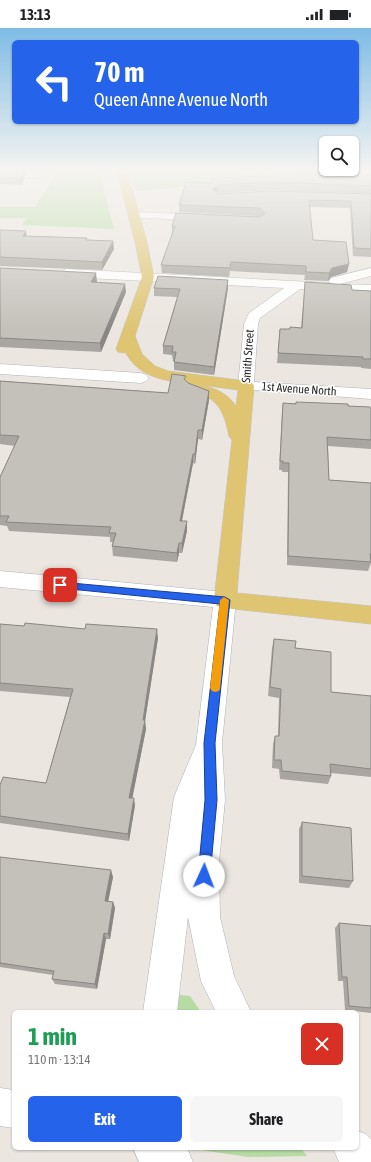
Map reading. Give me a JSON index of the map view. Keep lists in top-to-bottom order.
{
  "streets": {
    "main road": ["Smith Street", "1st Avenue North"]
  },
  "crossings": [
    ["Smith Street", "1st Avenue North"]
  ],
  "page": {
    "status": "13:13",
    "turn": ["70 m", "Queen Anne Avenue North"],
    "heading": ["1 min", "110 m · 13:14"],
    "buttons": ["Exit", "Share"]
  }
}
